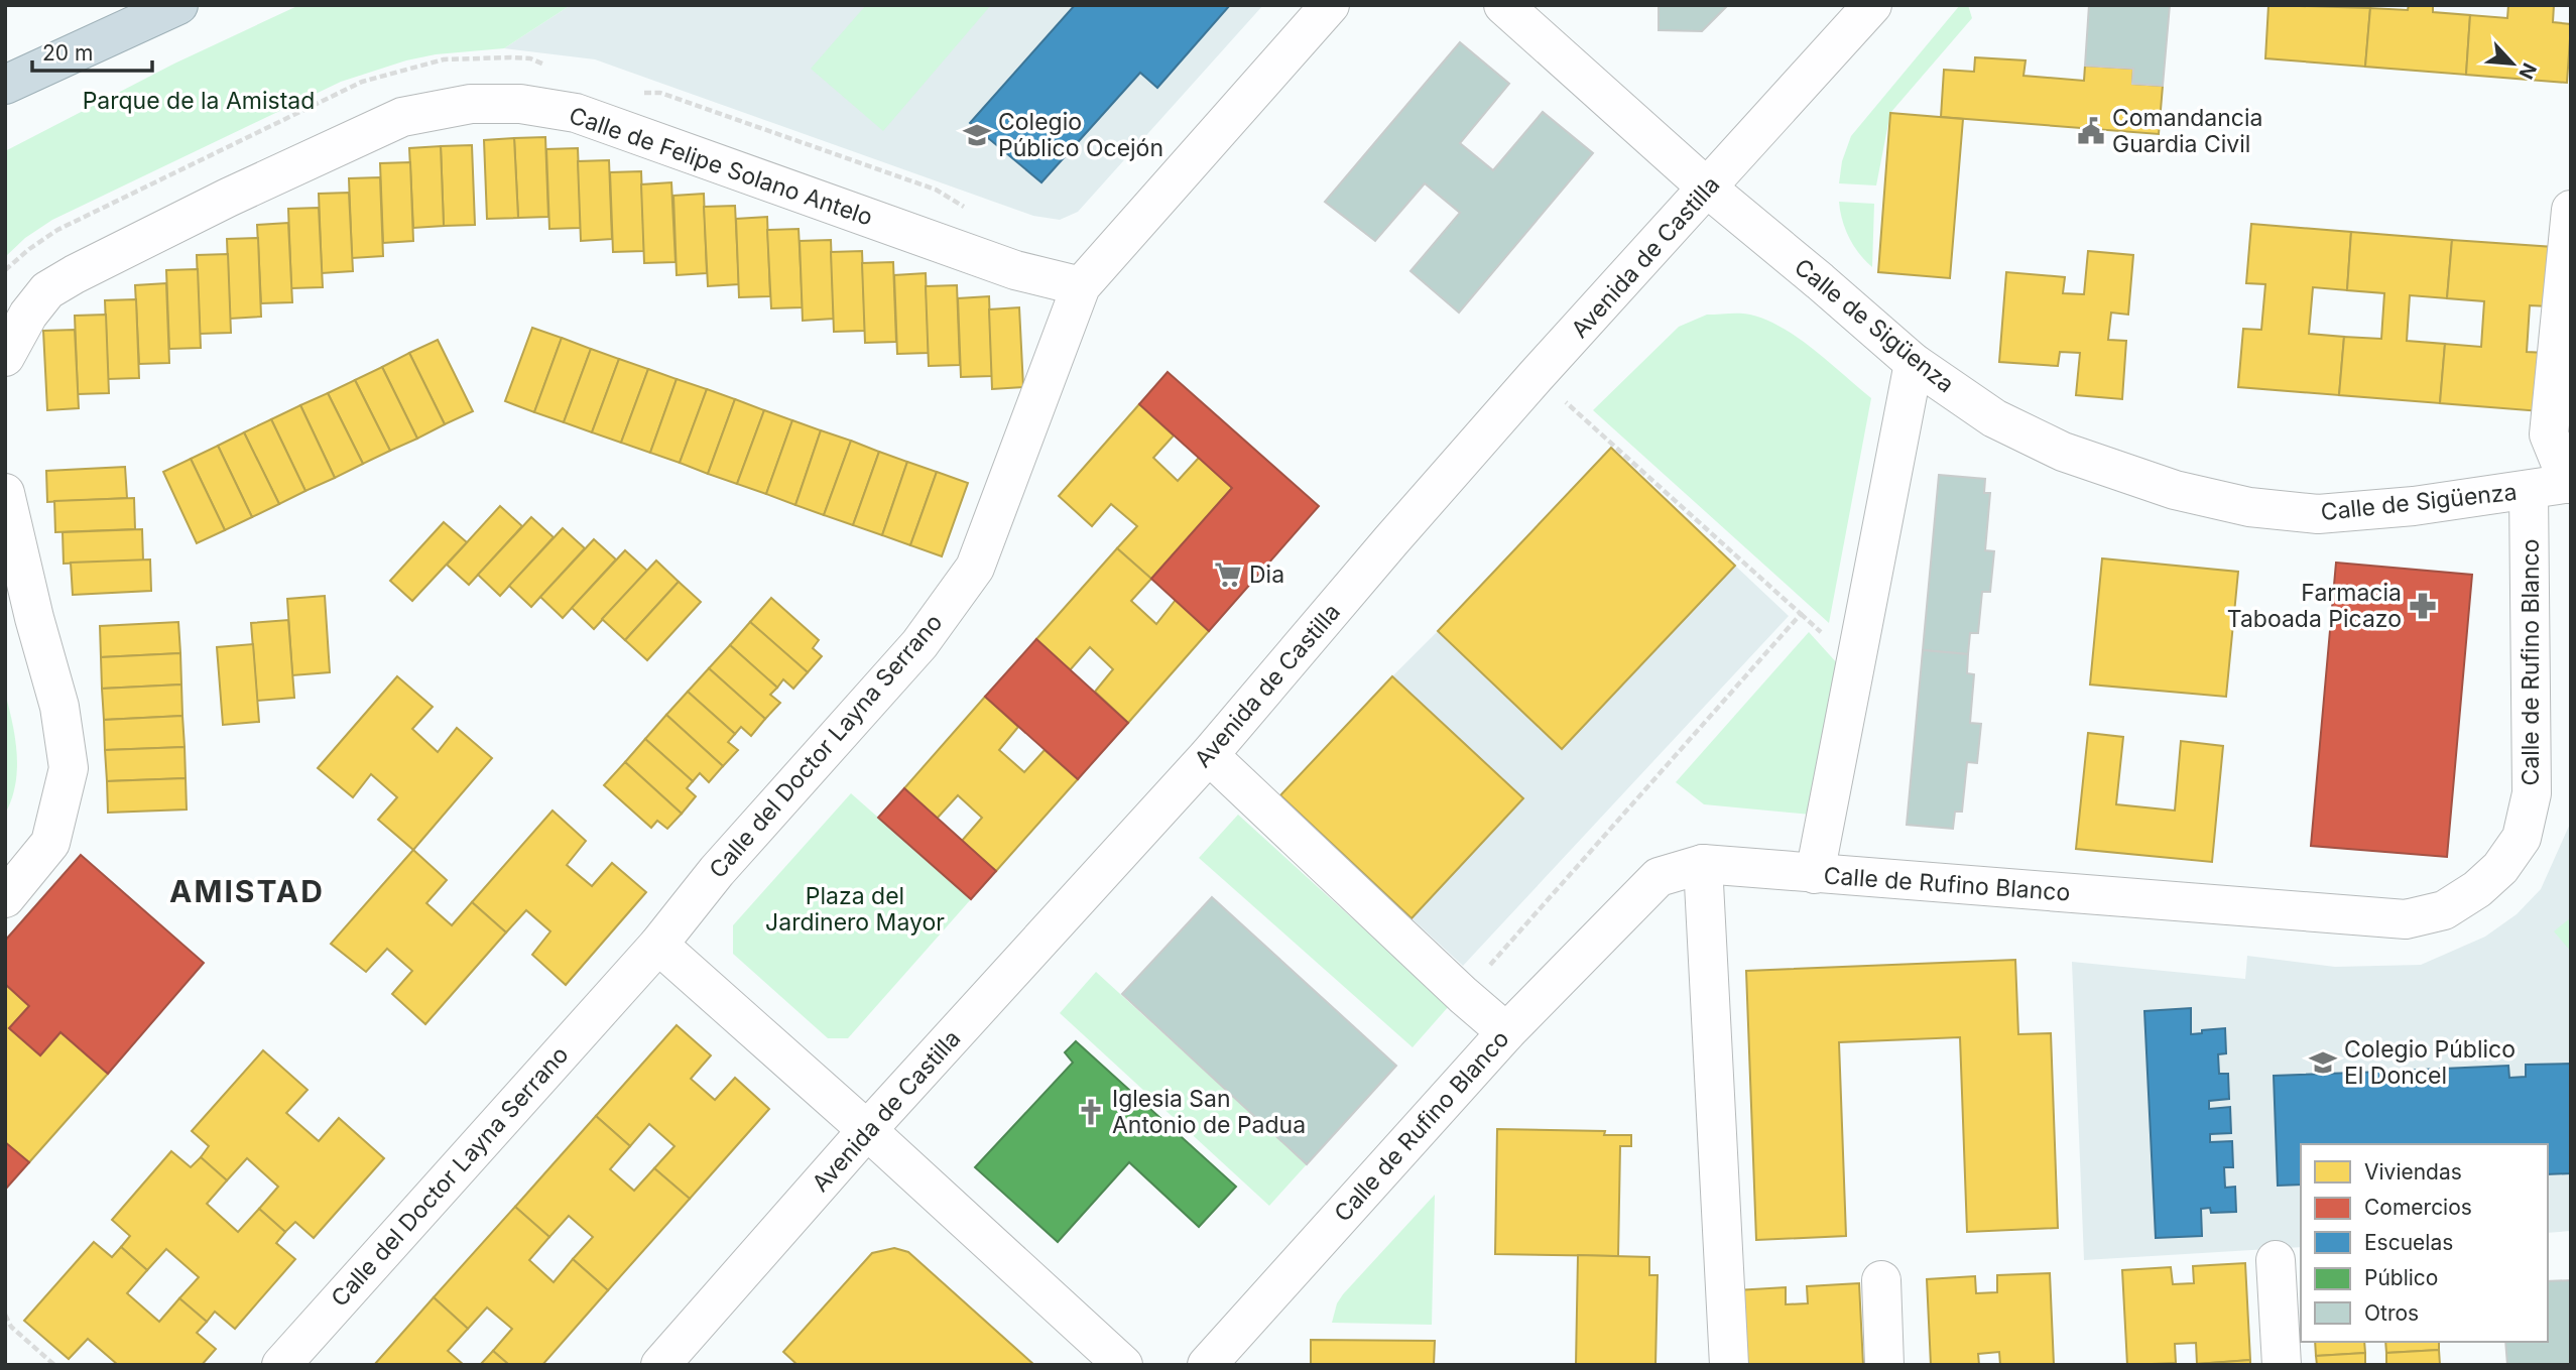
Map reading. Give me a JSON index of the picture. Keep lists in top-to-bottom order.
{
  "streets": {
    "street": [
      "Calle de Felipe Solano Antelo",
      "Avenida de Castilla",
      "Calle de Sigüenza",
      "Calle de Rufino Blanco",
      "Calle del Doctor Layna Serrano"
    ]
  },
  "crossings": [
    ["Calle de Felipe Solano Antelo", "Calle del Doctor Layna Serrano"],
    ["Avenida de Castilla", "Calle de Sigüenza"],
    ["Calle de Sigüenza", "Calle de Rufino Blanco"]
  ],
  "districts": ["AMISTAD"],
  "parks": ["Parque de la Amistad", "Plaza del Jardinero Mayor"],
  "places": {
    "public building": ["Comandancia Guardia Civil"],
    "school or university": ["Colegio Público Ocejón", "Colegio Público El Doncel"],
    "supermarket": ["Dia"],
    "pharmacy": ["Farmacia Taboada Picazo"],
    "church": ["Iglesia San Antonio de Padua"]
  },
  "legend": [
    "Viviendas",
    "Comercios",
    "Escuelas",
    "Público",
    "Otros"
  ],
  "scale_bar": "20 m",
  "north": "bottom right"
}
